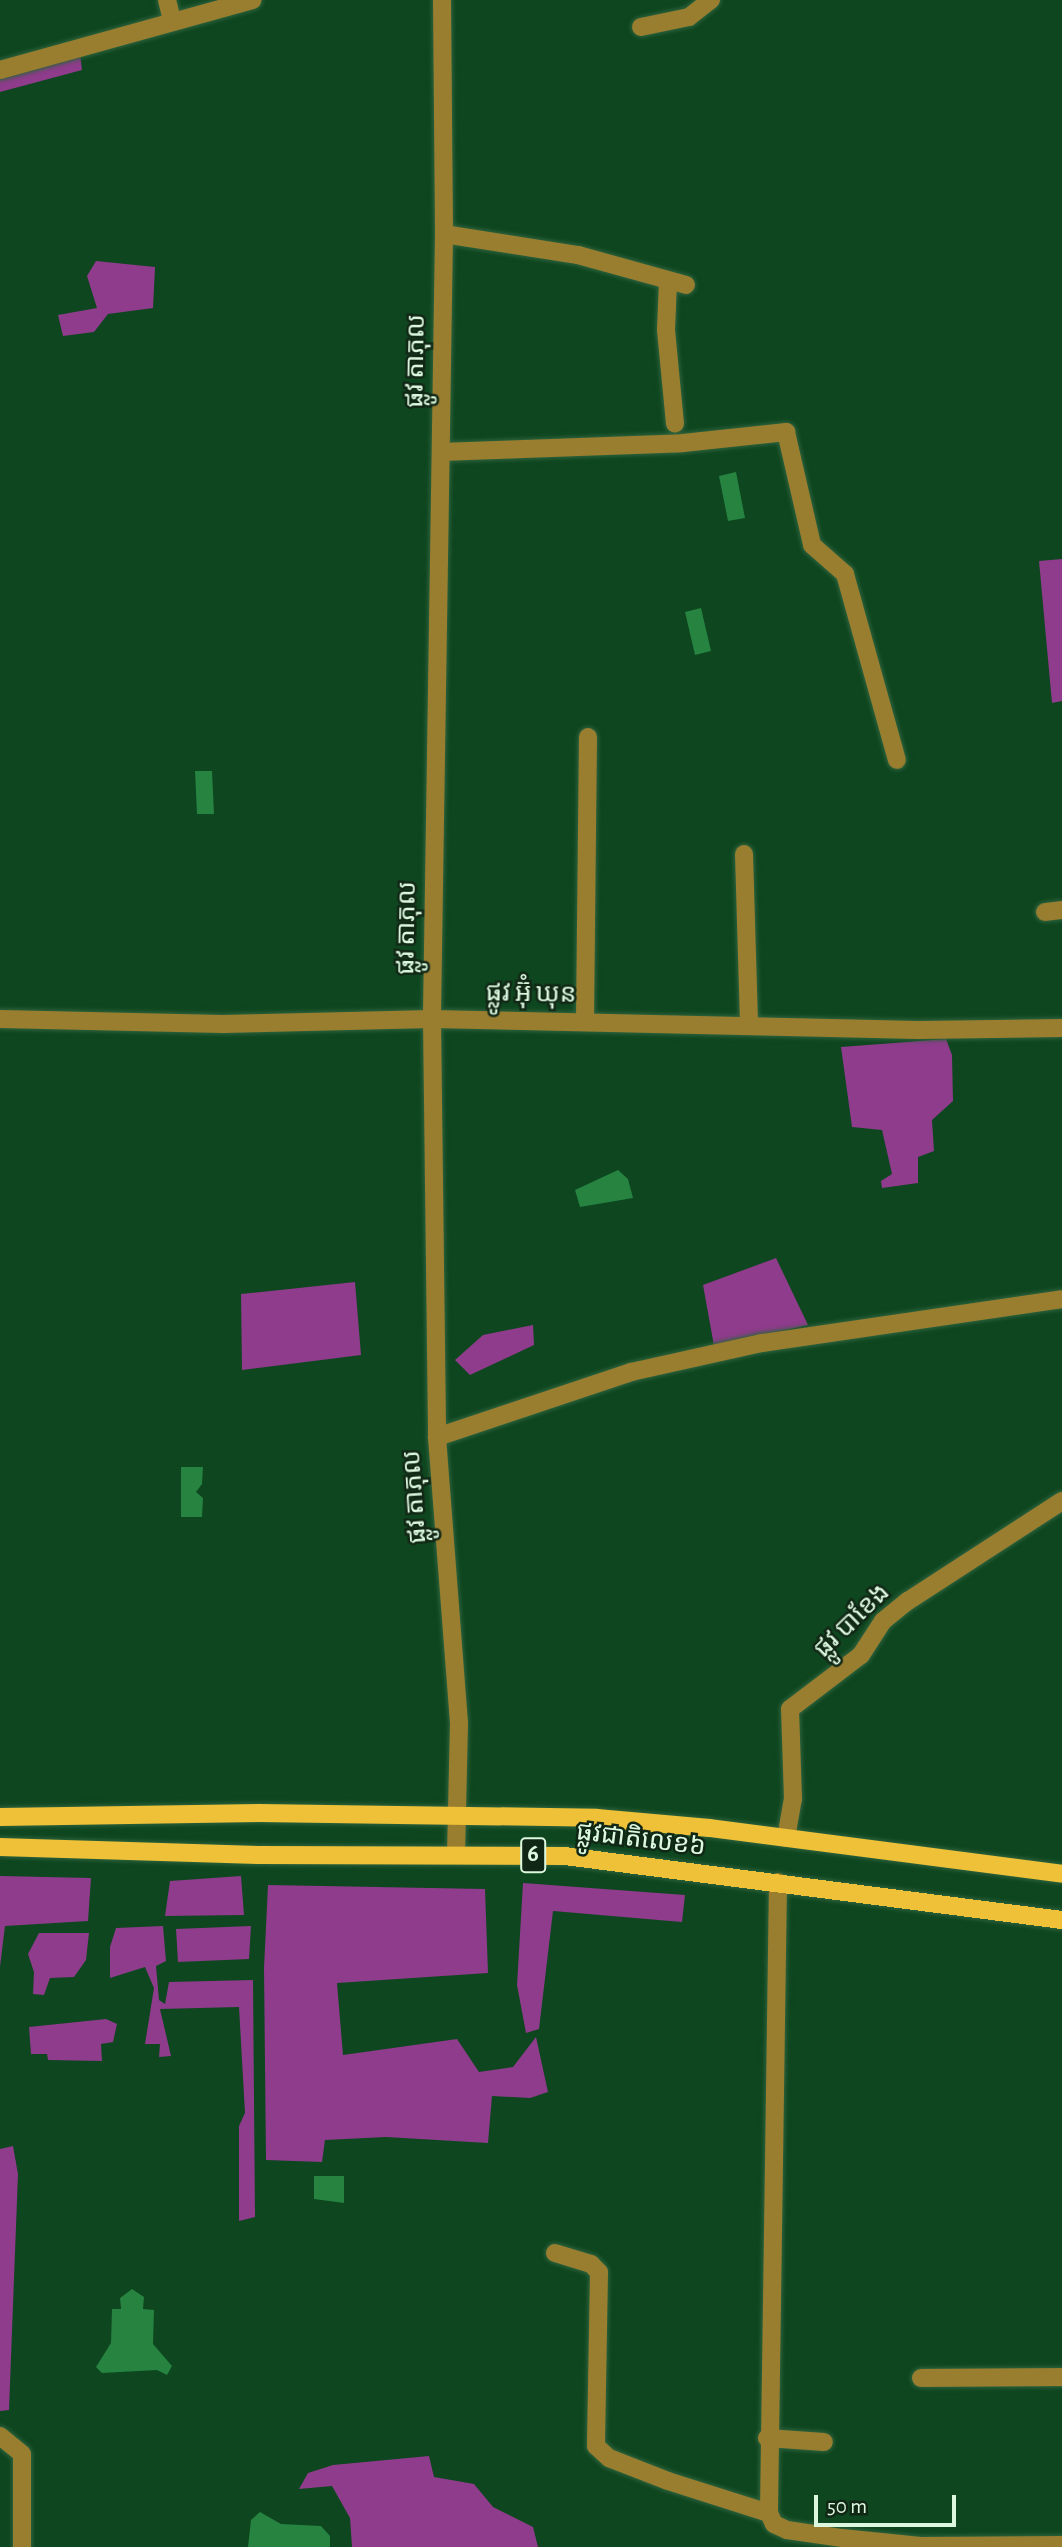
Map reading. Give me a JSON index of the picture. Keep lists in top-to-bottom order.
{
  "streets": {
    "main road": ["ផ្លូវជាតិលេខ៦", "6"],
    "street": ["ផ្លូវ តាភុល", "ផ្លូវ អ៊ុំ ឃុន", "ផ្លូវ បាខែង"]
  },
  "crossings": [
    ["ផ្លូវ តាភុល", "ផ្លូវ អ៊ុំ ឃុន"],
    ["ផ្លូវ តាភុល", "ផ្លូវជាតិលេខ៦"],
    ["ផ្លូវ បាខែង", "ផ្លូវជាតិលេខ៦"]
  ],
  "scale_bar": "50 m"
}
